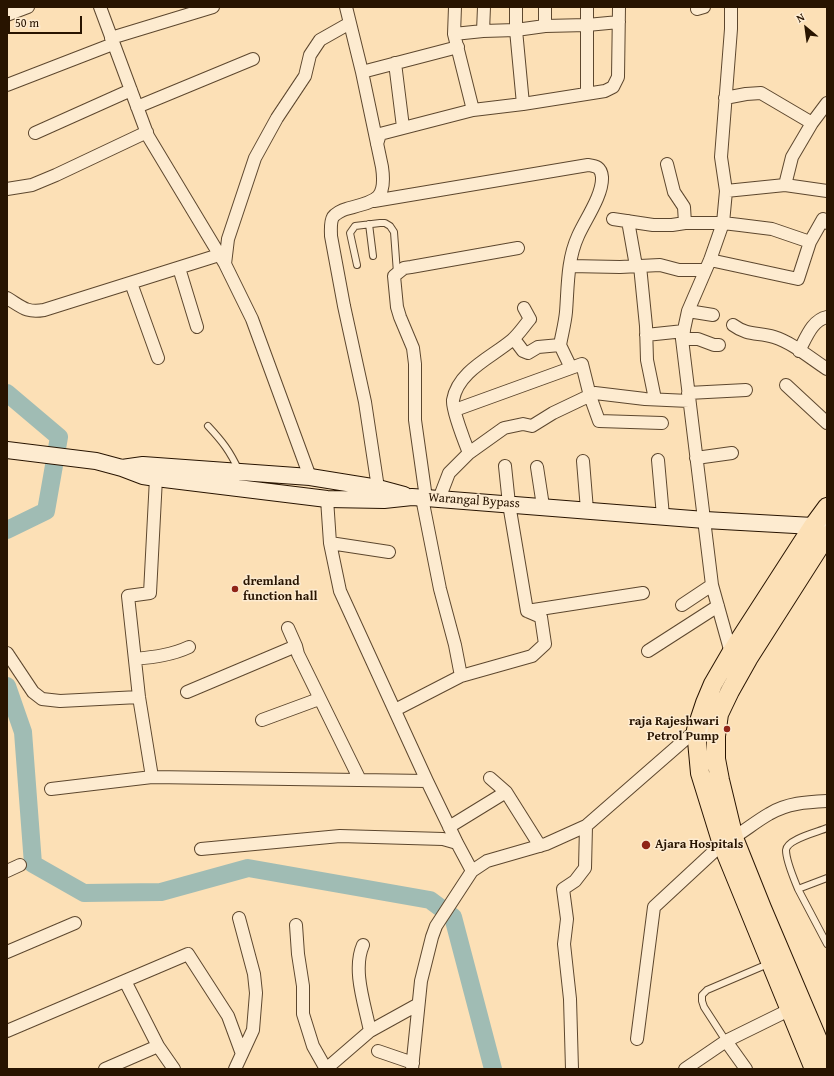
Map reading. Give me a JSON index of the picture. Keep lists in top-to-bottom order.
{
  "streets": {
    "main road": ["Warangal Bypass"]
  },
  "places": ["dremland function hall", "raja Rajeshwari Petrol Pump", "Ajara Hospitals"],
  "scale_bar": "50 m",
  "north": "top left"
}
